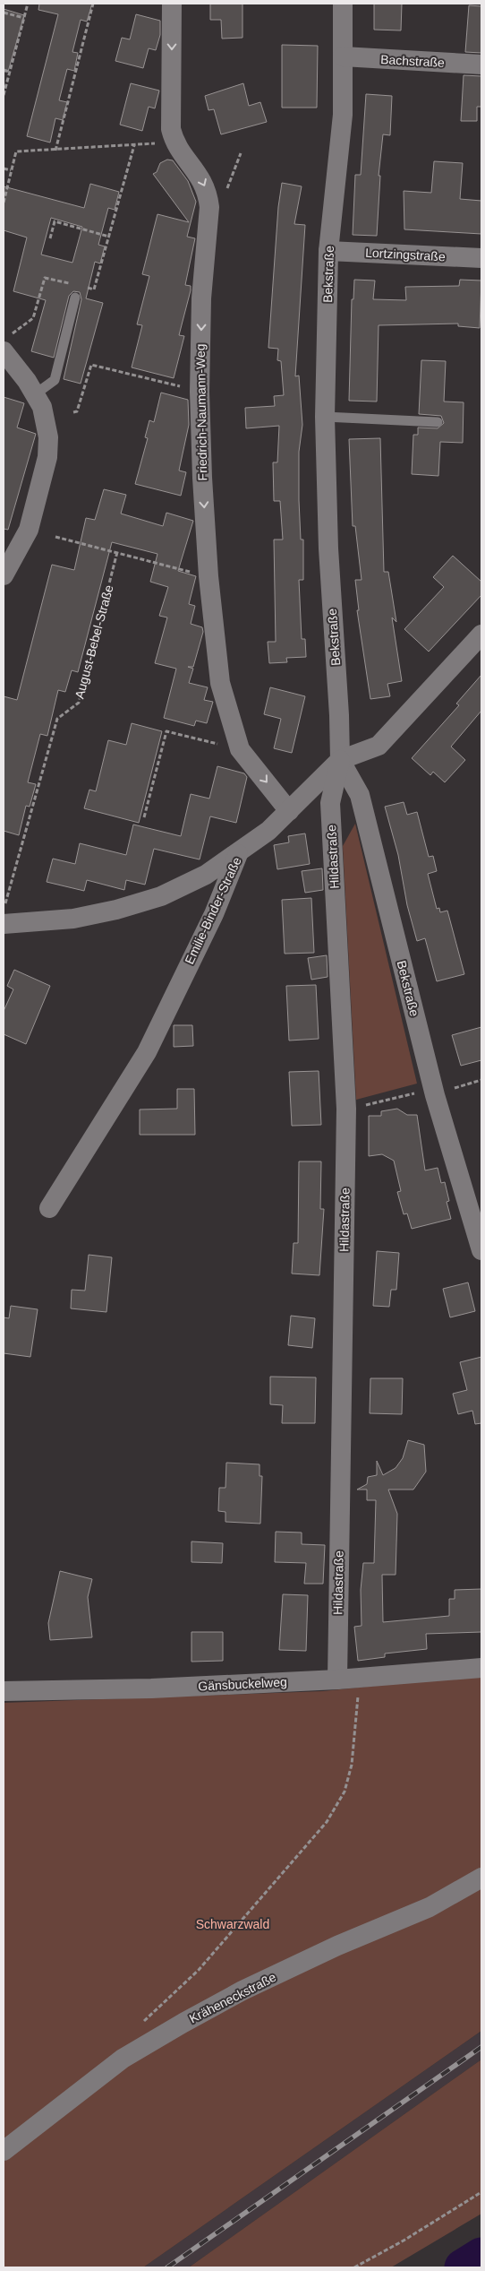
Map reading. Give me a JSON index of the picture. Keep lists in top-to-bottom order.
{
  "streets": {
    "street": [
      "Bachstraße",
      "Lortzingstraße",
      "Bekstraße",
      "Friedrich-Naumann-Weg",
      "Hildastraße",
      "Emilie-Binder-Straße",
      "Gänsbuckelweg",
      "Kräheneckstraße"
    ],
    "path": ["August-Bebel-Straße"]
  },
  "crossings": [
    ["Bachstraße", "Bekstraße"],
    ["Lortzingstraße", "Bekstraße"],
    ["Bekstraße", "Hildastraße"],
    ["Bekstraße", "Emilie-Binder-Straße"],
    ["Friedrich-Naumann-Weg", "Emilie-Binder-Straße"],
    ["Hildastraße", "Emilie-Binder-Straße"],
    ["Hildastraße", "Gänsbuckelweg"]
  ],
  "one_way": ["Friedrich-Naumann-Weg"],
  "parks": ["Schwarzwald"]
}
